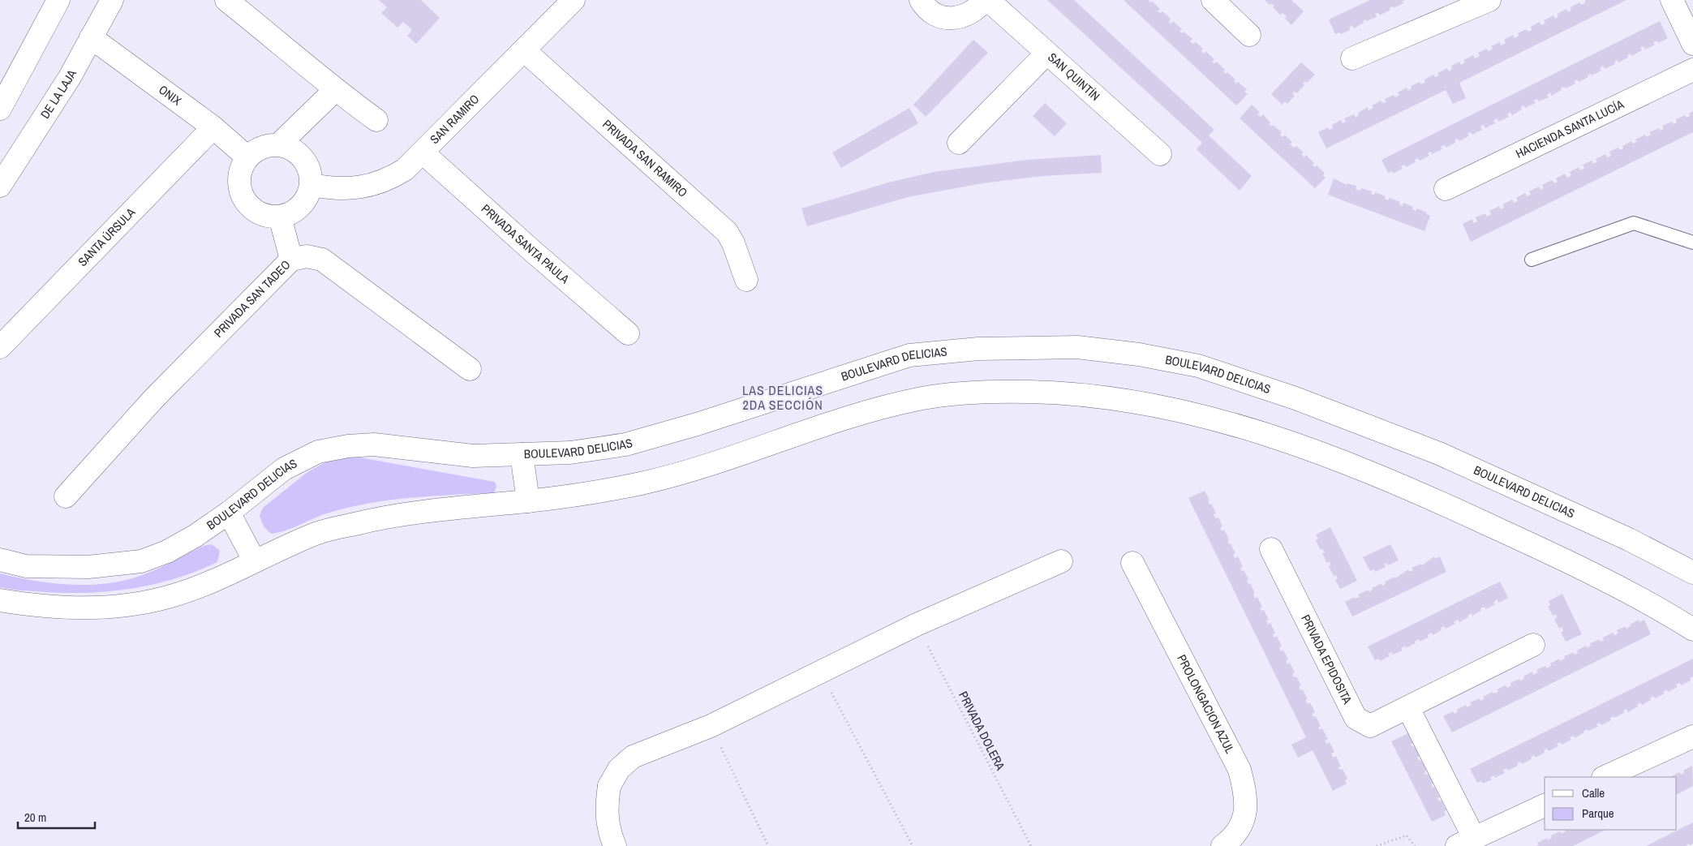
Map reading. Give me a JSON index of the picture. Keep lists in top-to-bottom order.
{
  "streets": {
    "street": [
      "SAN QUINTÍN",
      "DE LA LAJA",
      "ONIX",
      "SAN RAMIRO",
      "HACIENDA SANTA LUCÍA",
      "PRIVADA SAN RAMIRO",
      "SANTA ÚRSULA",
      "PRIVADA SANTA PAULA",
      "PRIVADA SAN TADEO",
      "BOULEVARD DELICIAS",
      "PRIVADA EPIDOSITA",
      "PROLONGACION AZUL"
    ],
    "path": ["PRIVADA DOLERA"]
  },
  "crossings": [
    ["DE LA LAJA", "ONIX"],
    ["ONIX", "SAN RAMIRO"],
    ["ONIX", "SANTA ÚRSULA"],
    ["SAN RAMIRO", "PRIVADA SAN RAMIRO"],
    ["SAN RAMIRO", "PRIVADA SANTA PAULA"]
  ],
  "districts": ["LAS DELICIAS 2DA SECCIÓN"],
  "legend": ["Calle", "Parque"],
  "scale_bar": "20 m"
}
